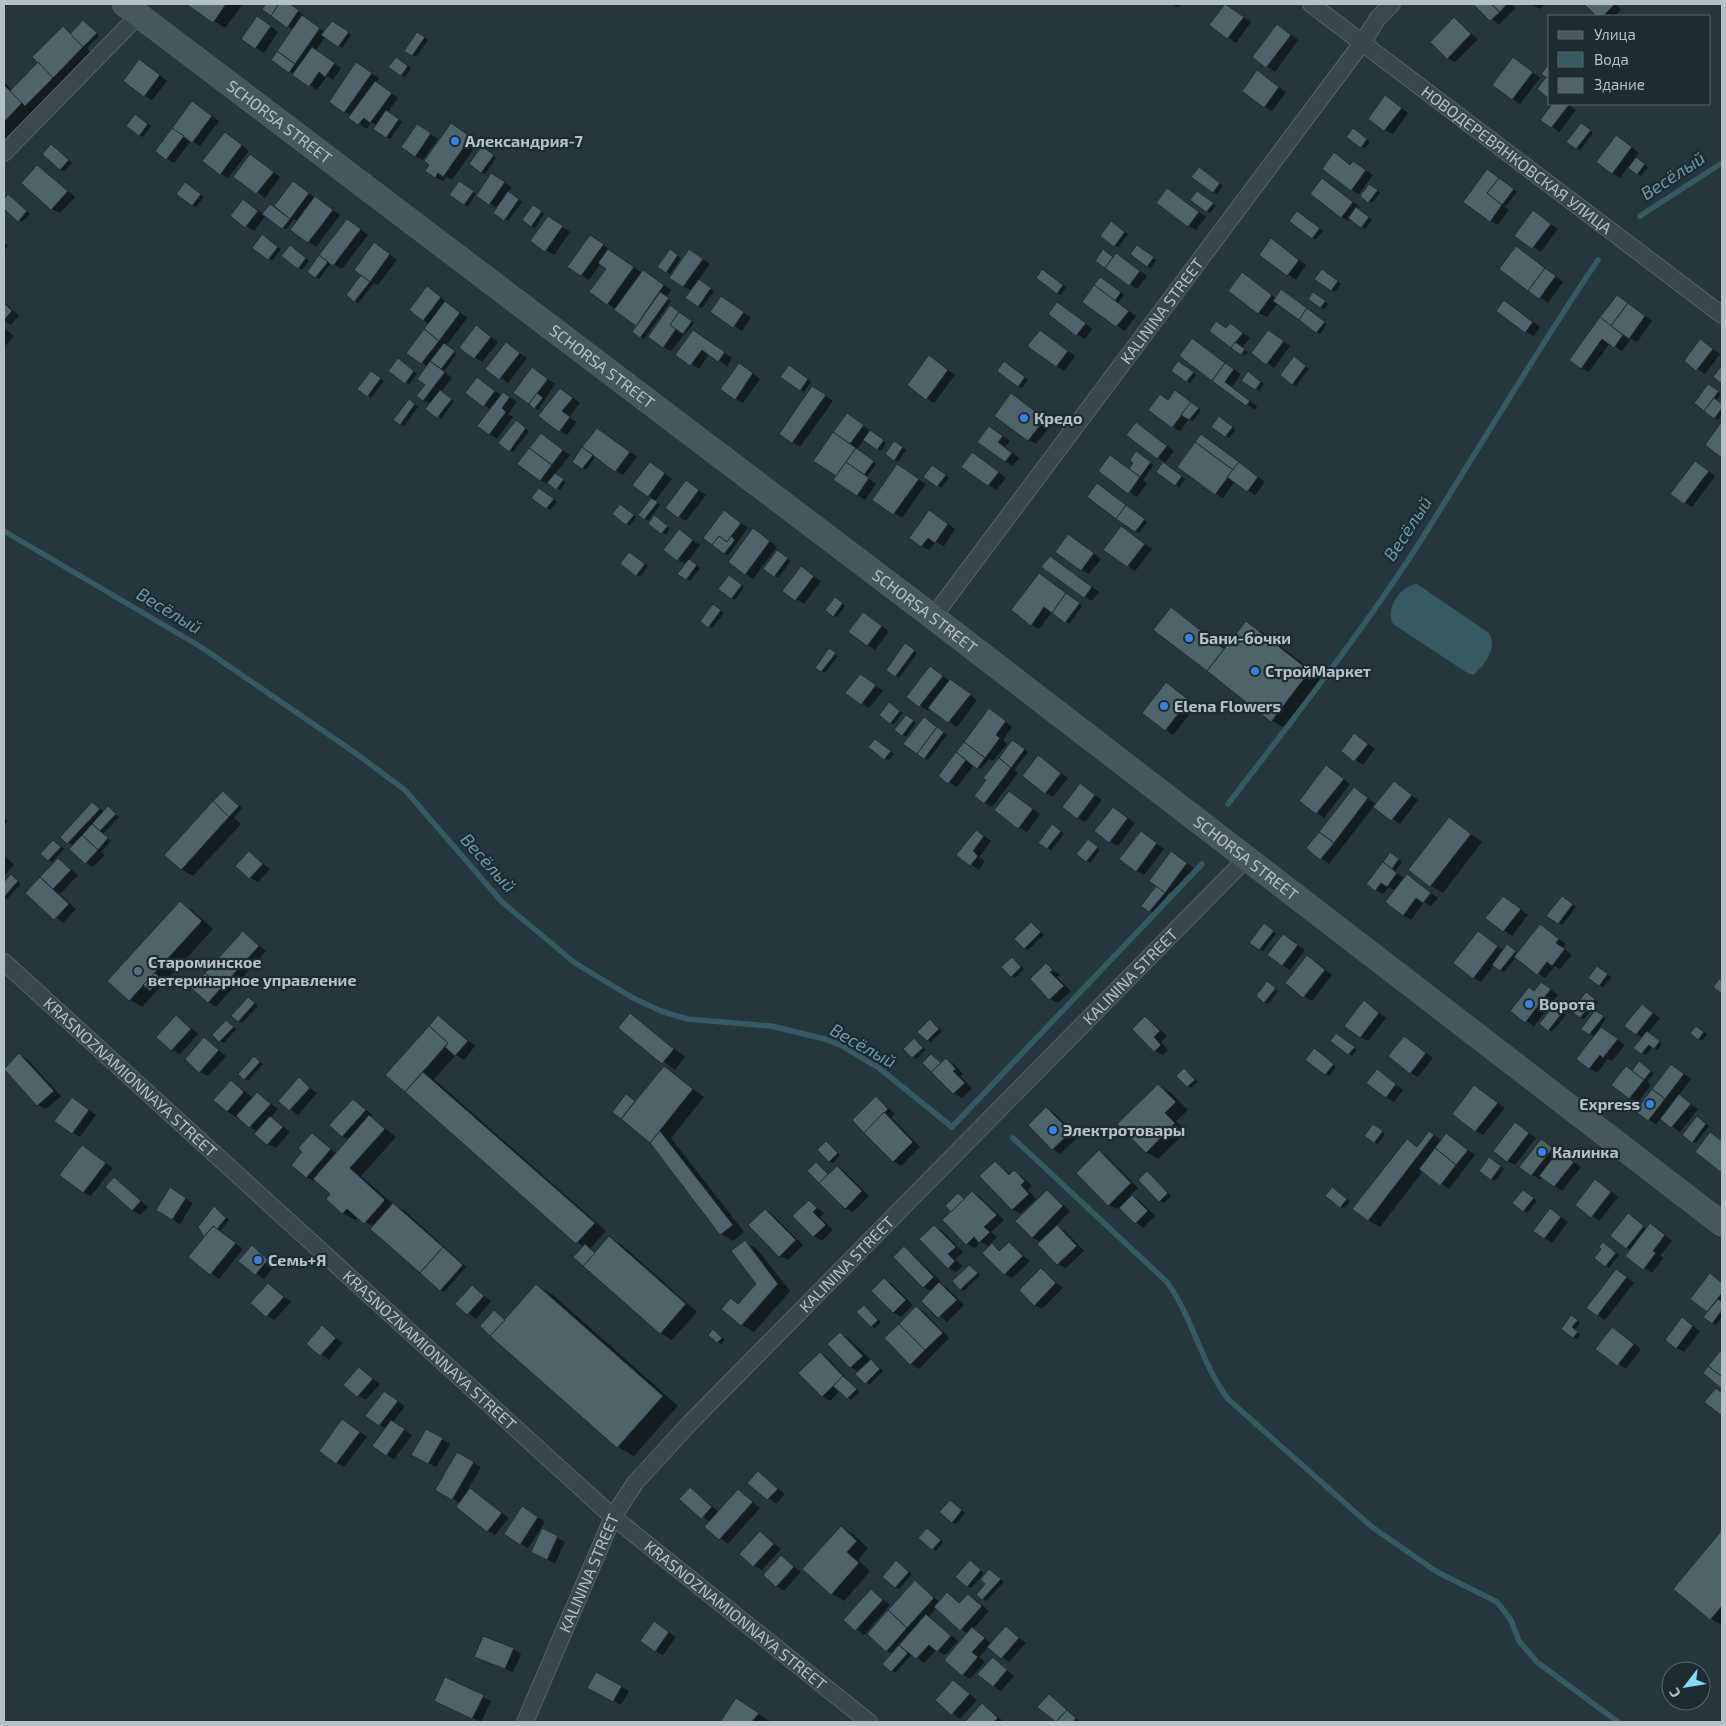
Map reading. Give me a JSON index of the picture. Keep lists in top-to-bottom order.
{
  "streets": {
    "main road": ["SCHORSA STREET"],
    "street": ["НОВОДЕРЕВЯНКОВСКАЯ УЛИЦА", "KALININA STREET", "KRASNOZNAMIONNAYA STREET"]
  },
  "crossings": [
    ["SCHORSA STREET", "KALININA STREET"],
    ["НОВОДЕРЕВЯНКОВСКАЯ УЛИЦА", "KALININA STREET"],
    ["KALININA STREET", "KRASNOZNAMIONNAYA STREET"]
  ],
  "water": ["Весёлый"],
  "places": [
    "Александрия-7",
    "Кредо",
    "Бани-бочки",
    "СтройМаркет",
    "Elena Flowers",
    "Староминское ветеринарное управление",
    "Ворота",
    "Express",
    "Электротовары",
    "Калинка",
    "Семь+Я"
  ],
  "legend": ["Улица", "Вода", "Здание"],
  "north": "bottom left"
}
